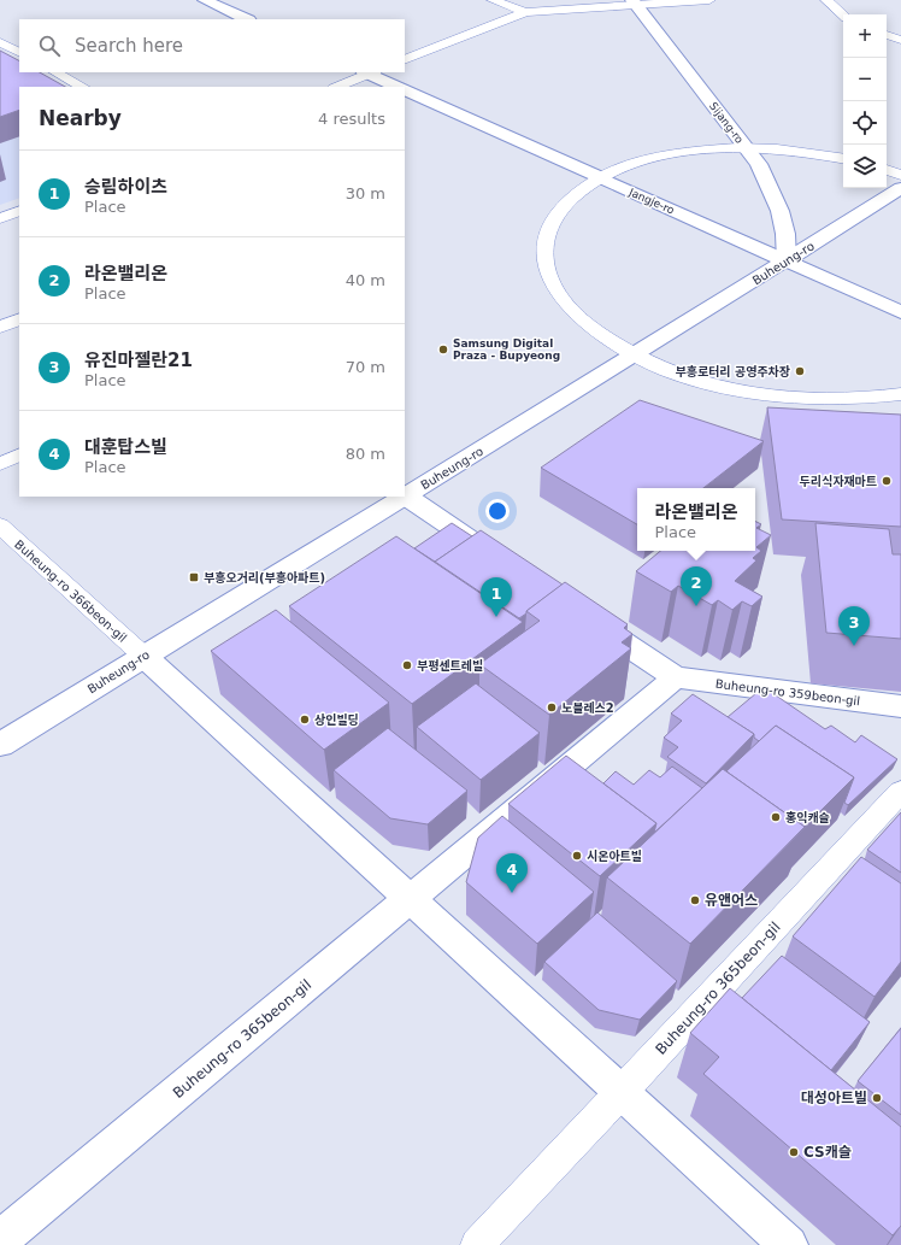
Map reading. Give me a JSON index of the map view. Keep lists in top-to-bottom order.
{
  "streets": {
    "street": [
      "Sijang-ro",
      "Jangje-ro",
      "Buheung-ro",
      "Buheung-ro 359beon-gil",
      "Buheung-ro 365beon-gil"
    ],
    "lane": ["Buheung-ro 366beon-gil"]
  },
  "crossings": [
    ["Sijang-ro", "Jangje-ro"],
    ["Sijang-ro", "Buheung-ro"],
    ["Jangje-ro", "Buheung-ro"],
    ["Buheung-ro", "Buheung-ro 366beon-gil"],
    ["Buheung-ro 359beon-gil", "Buheung-ro 365beon-gil"]
  ],
  "places": {
    "other": [
      "Samsung Digital Praza - Bupyeong",
      "부흥로터리 공영주차장",
      "두리식자재마트",
      "부평센트레빌",
      "노블레스2",
      "상인빌딩",
      "홍익캐슬",
      "시온아트빌",
      "유앤어스",
      "대성아트빌",
      "CS캐슬"
    ],
    "transit": ["부흥오거리(부흥아파트)"]
  },
  "page": {
    "map_buttons": ["+", "−"],
    "search": "Search here",
    "heading": ["Nearby", "4 results"],
    "list": [
      {
        "mark": "1",
        "name": "승림하이츠",
        "note": "Place",
        "value": "30 m"
      },
      {
        "mark": "2",
        "name": "라온밸리온",
        "note": "Place",
        "value": "40 m"
      },
      {
        "mark": "3",
        "name": "유진마젤란21",
        "note": "Place",
        "value": "70 m"
      },
      {
        "mark": "4",
        "name": "대훈탑스빌",
        "note": "Place",
        "value": "80 m"
      }
    ],
    "popup": ["라온밸리온", "Place"],
    "pins": [
      "2",
      "1",
      "3",
      "4"
    ]
  }
}
